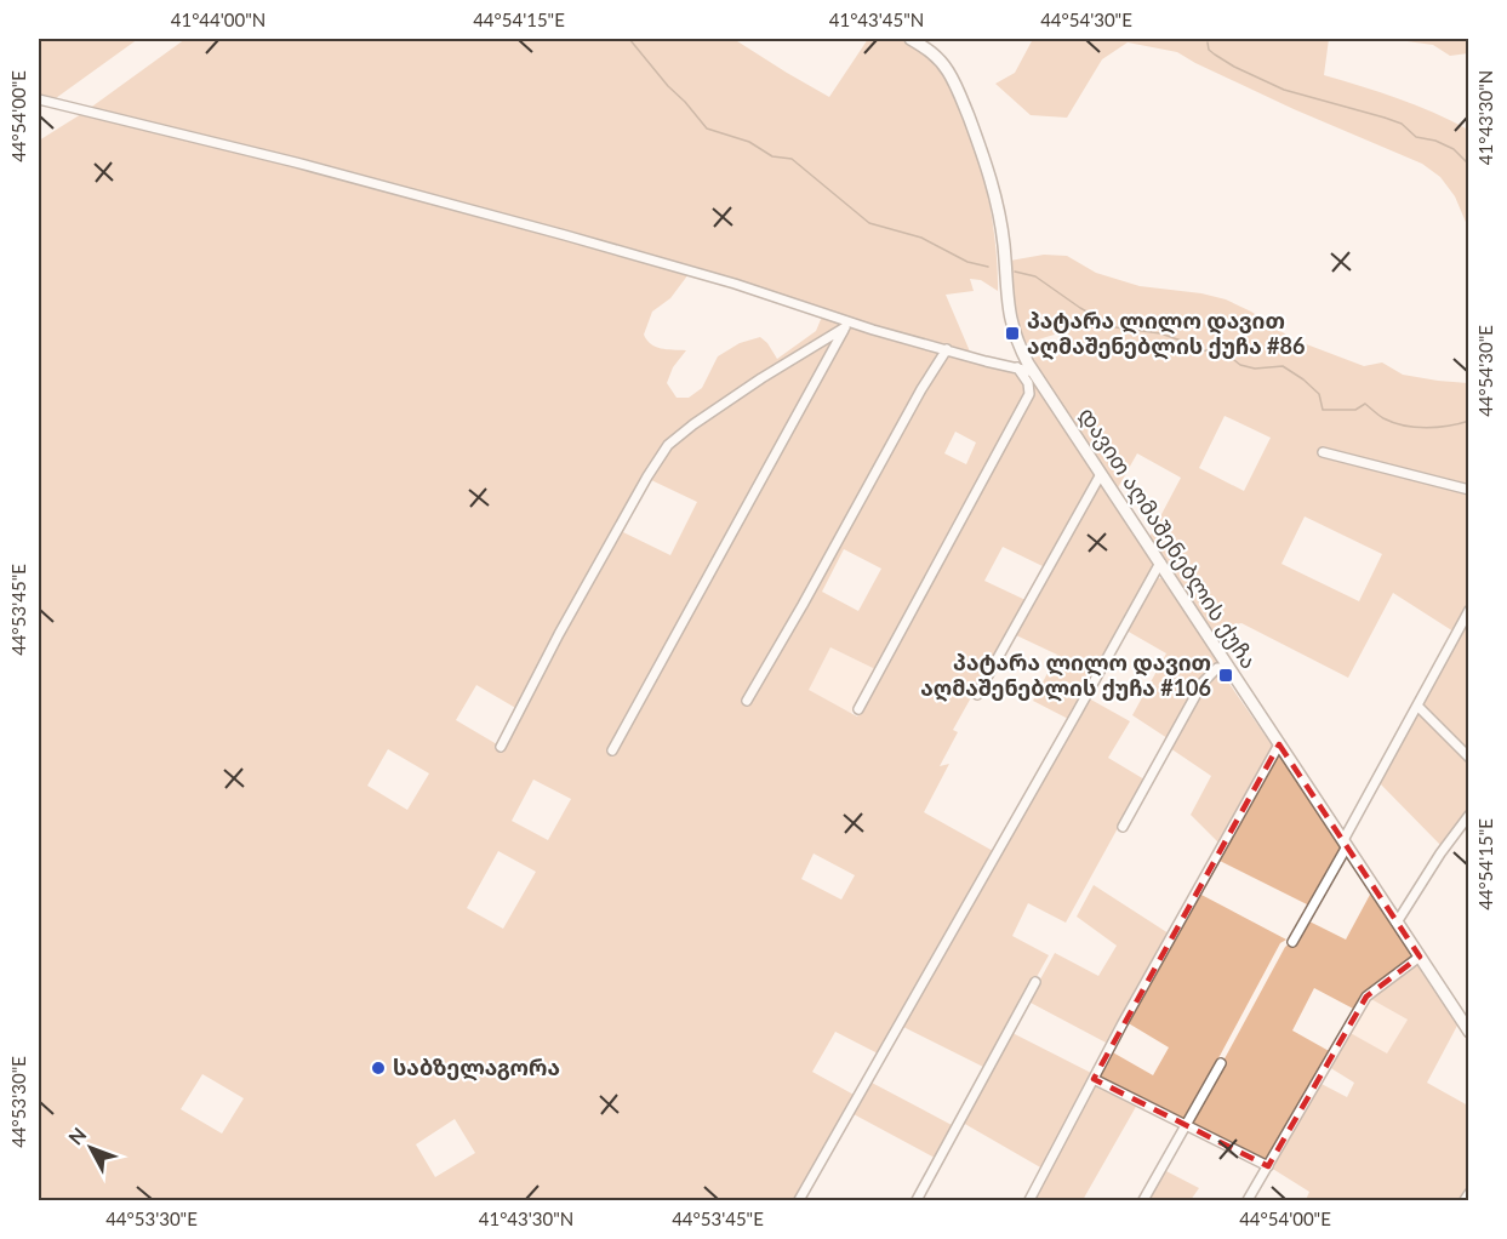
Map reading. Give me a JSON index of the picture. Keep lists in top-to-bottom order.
{
  "streets": {
    "street": ["დავით აღმაშენებლის ქუჩა"]
  },
  "places": {
    "transit": ["პატარა ლილო დავით აღმაშენებლის ქუჩა #86", "პატარა ლილო დავით აღმაშენებლის ქუჩა #106"],
    "other": ["საბზელაგორა"]
  },
  "north": "top left",
  "coordinates": [
    "41°44'00\"N",
    "44°54'15\"E",
    "41°43'45\"N",
    "44°54'30\"E",
    "44°54'00\"E",
    "41°43'30\"N",
    "44°53'45\"E",
    "44°53'30\"E"
  ]
}
